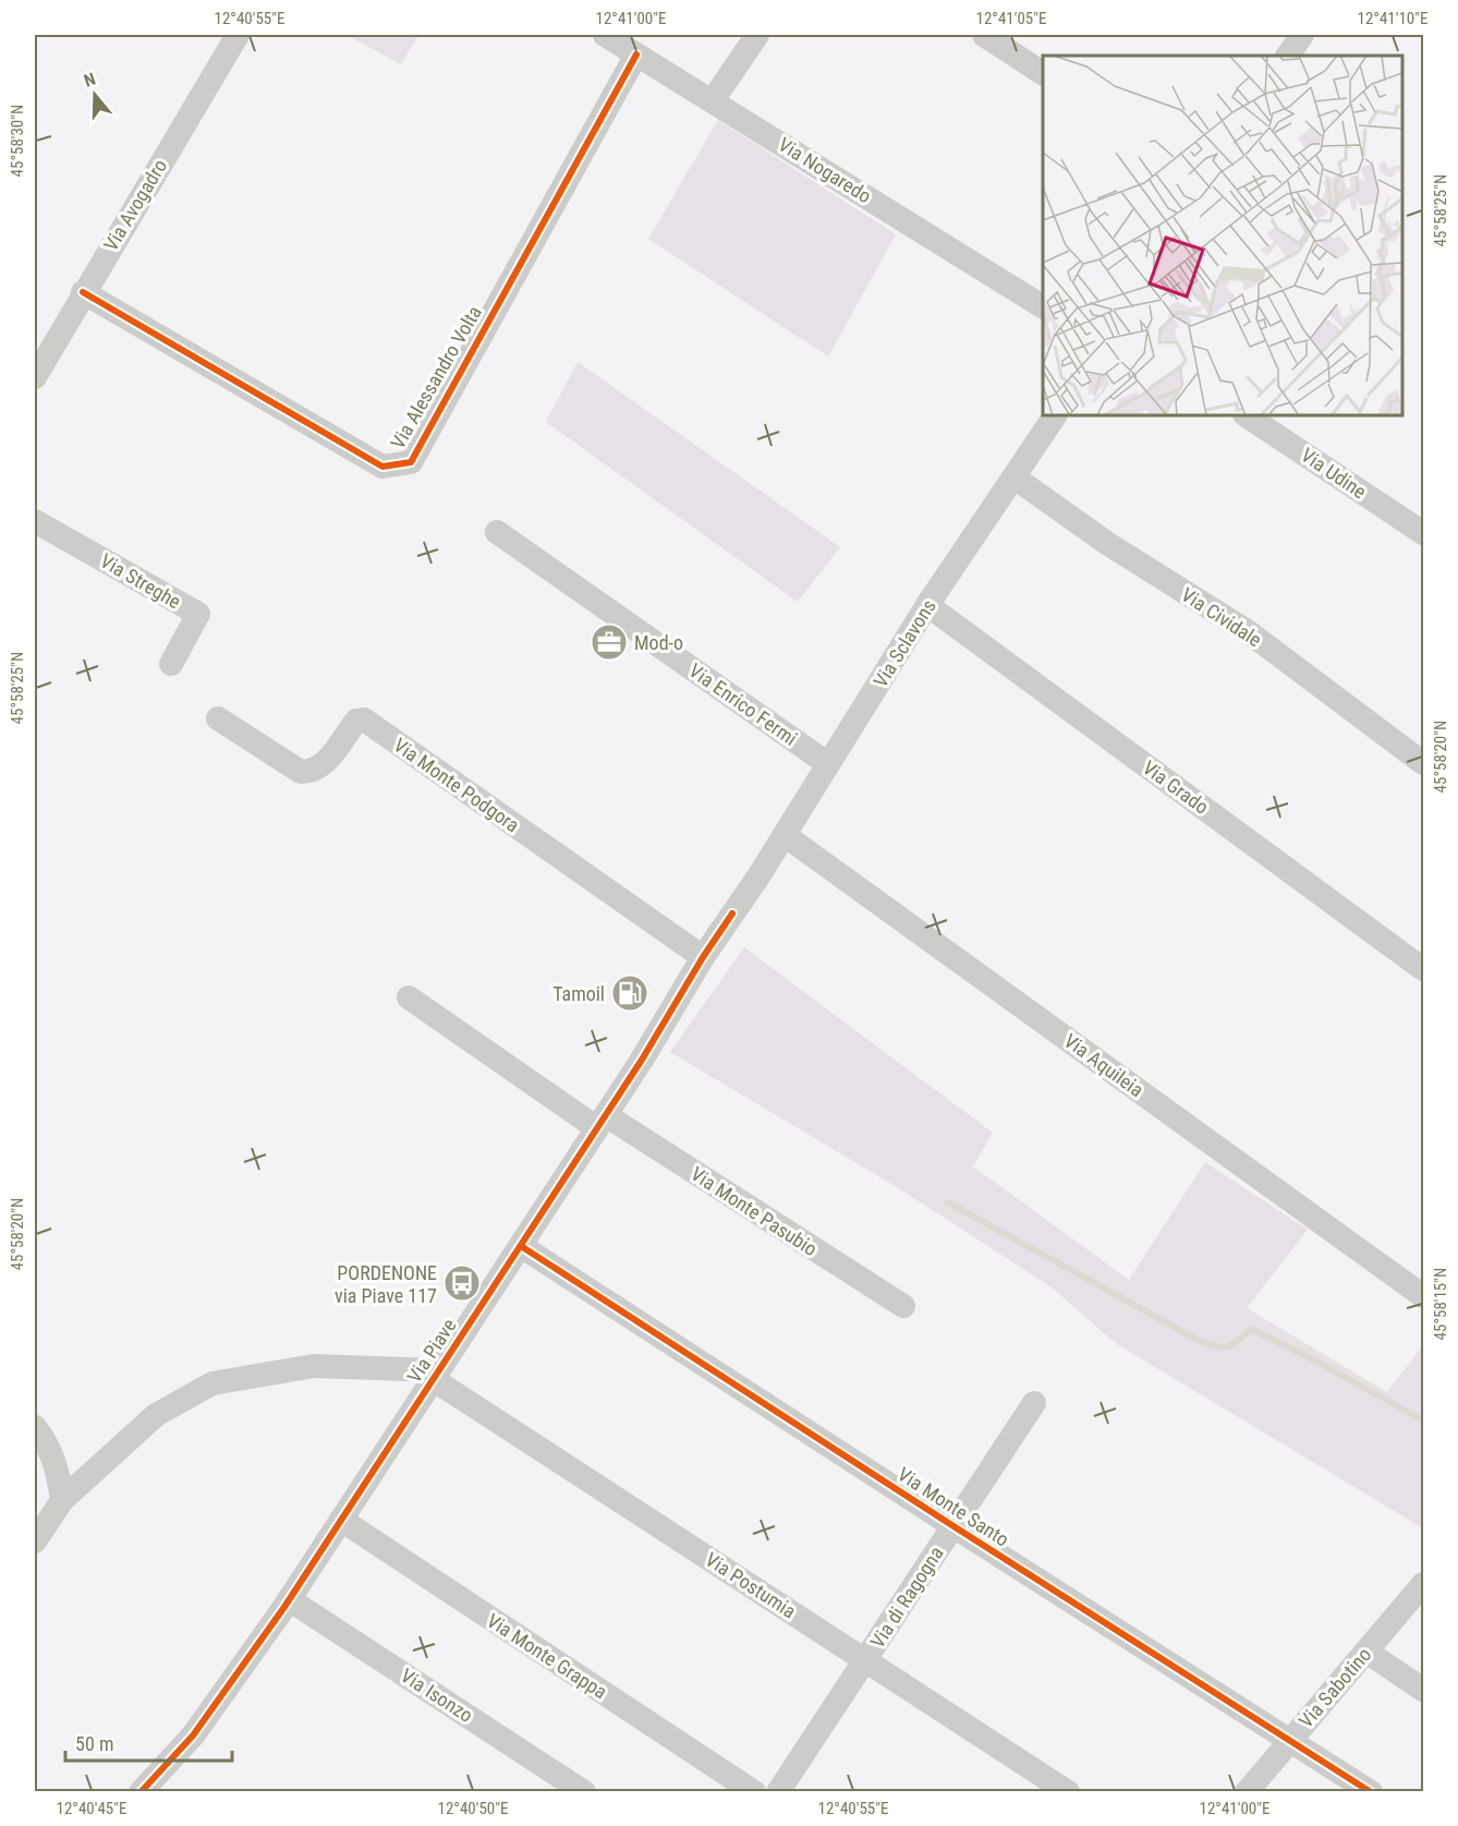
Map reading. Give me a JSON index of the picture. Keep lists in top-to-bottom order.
{
  "streets": {
    "street": [
      "Via Nogaredo",
      "Via Avogadro",
      "Via Alessandro Volta",
      "Via Udine",
      "Via Streghe",
      "Via Cividale",
      "Via Sclavons",
      "Via Enrico Fermi",
      "Via Monte Podgora",
      "Via Grado",
      "Via Aquileia",
      "Via Monte Pasubio",
      "Via Piave",
      "Via Monte Santo",
      "Via Postumia",
      "Via di Ragogna",
      "Via Monte Grappa",
      "Via Sabotino",
      "Via Isonzo"
    ]
  },
  "crossings": [
    ["Via Nogaredo", "Via Alessandro Volta"],
    ["Via Avogadro", "Via Alessandro Volta"],
    ["Via Cividale", "Via Sclavons"],
    ["Via Sclavons", "Via Enrico Fermi"],
    ["Via Sclavons", "Via Grado"],
    ["Via Sclavons", "Via Aquileia"],
    ["Via Sclavons", "Via Piave"],
    ["Via Monte Podgora", "Via Piave"],
    ["Via Monte Pasubio", "Via Piave"],
    ["Via Piave", "Via Monte Santo"],
    ["Via Piave", "Via Postumia"],
    ["Via Piave", "Via Monte Grappa"],
    ["Via Piave", "Via Isonzo"],
    ["Via Monte Santo", "Via di Ragogna"],
    ["Via Monte Santo", "Via Sabotino"],
    ["Via Postumia", "Via di Ragogna"]
  ],
  "places": {
    "office": ["Mod-o"],
    "fuel station": ["Tamoil"],
    "bus stop": ["PORDENONE via Piave 117"]
  },
  "scale_bar": "50 m",
  "north": "top",
  "coordinates": [
    "12°40'55\"E",
    "12°41'00\"E",
    "12°41'05\"E",
    "12°41'10\"E",
    "45°58'30\"N",
    "45°58'25\"N",
    "45°58'20\"N",
    "45°58'15\"N",
    "12°40'45\"E",
    "12°40'50\"E"
  ]
}
